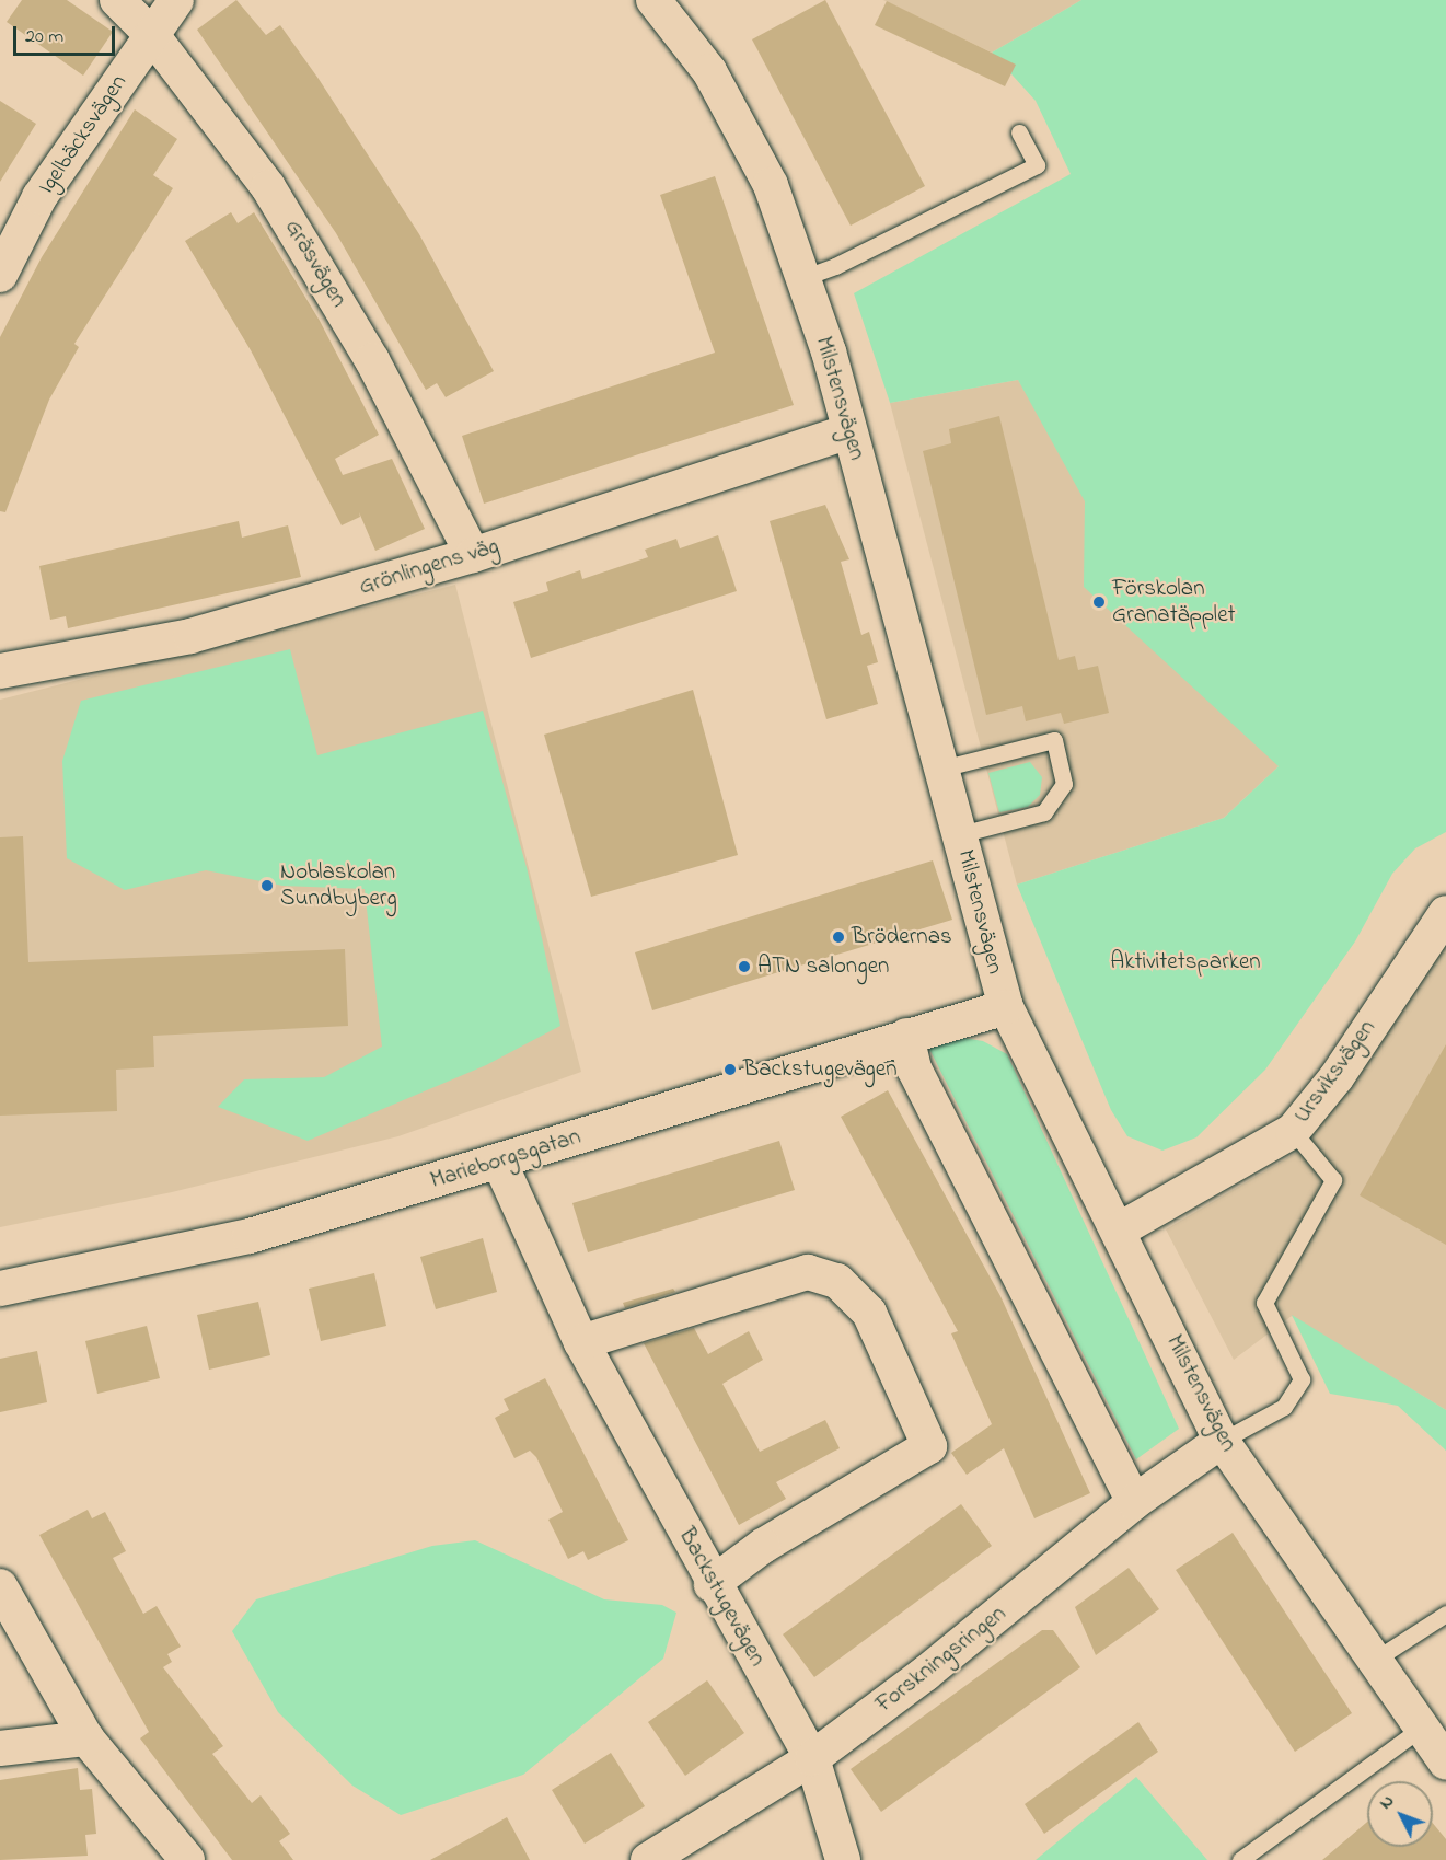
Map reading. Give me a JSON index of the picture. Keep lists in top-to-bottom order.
{
  "streets": {
    "street": [
      "Igelbäcksvägen",
      "Gräsvägen",
      "Milstensvägen",
      "Grönlingens väg",
      "Ursviksvägen",
      "Marieborgsgatan",
      "Backstugevägen",
      "Forskningsringen"
    ]
  },
  "crossings": [
    ["Igelbäcksvägen", "Gräsvägen"],
    ["Gräsvägen", "Grönlingens väg"],
    ["Milstensvägen", "Grönlingens väg"],
    ["Milstensvägen", "Ursviksvägen"],
    ["Milstensvägen", "Marieborgsgatan"],
    ["Milstensvägen", "Forskningsringen"],
    ["Marieborgsgatan", "Backstugevägen"],
    ["Backstugevägen", "Forskningsringen"]
  ],
  "parks": ["Aktivitetsparken"],
  "places": [
    "Förskolan Granatäpplet",
    "Noblaskolan Sundbyberg",
    "Brödernas",
    "ATN salongen",
    "Backstugevägen"
  ],
  "scale_bar": "20 m",
  "north": "top left"
}
